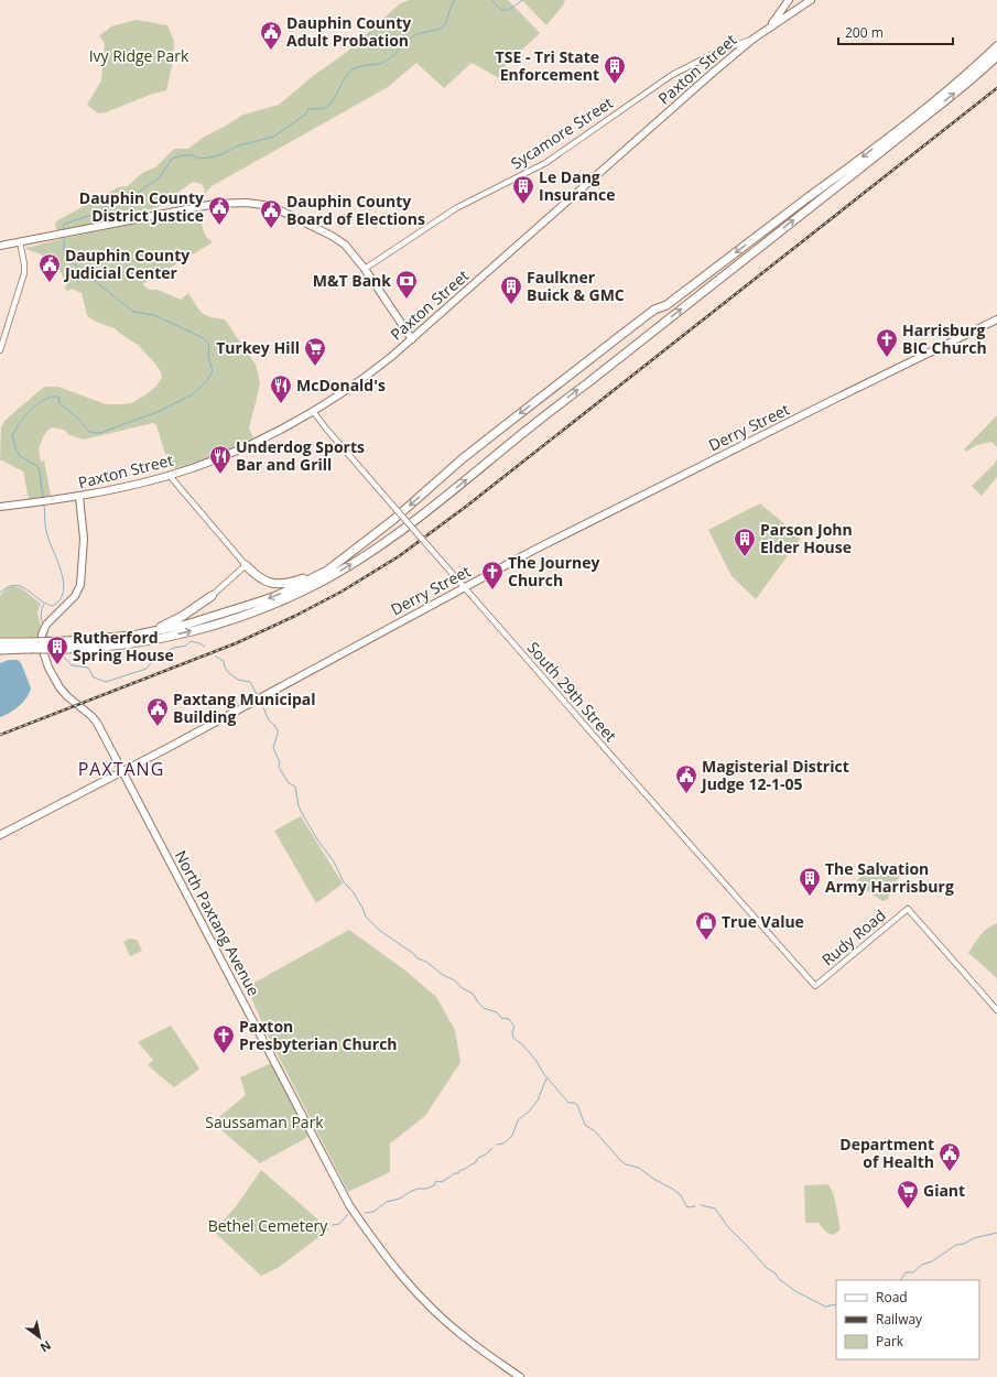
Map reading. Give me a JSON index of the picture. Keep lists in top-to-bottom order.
{
  "streets": {
    "main road": ["Paxton Street", "Derry Street", "North Paxtang Avenue"],
    "street": ["Sycamore Street", "South 29th Street", "Rudy Road"]
  },
  "crossings": [
    ["Paxton Street", "Sycamore Street"],
    ["Paxton Street", "South 29th Street"],
    ["Paxton Street", "North Paxtang Avenue"],
    ["Derry Street", "South 29th Street"],
    ["Derry Street", "North Paxtang Avenue"],
    ["South 29th Street", "Rudy Road"]
  ],
  "districts": ["PAXTANG"],
  "parks": ["Ivy Ridge Park", "Saussaman Park", "Bethel Cemetery"],
  "places": {
    "public building": [
      "Dauphin County Adult Probation",
      "Dauphin County District Justice",
      "Dauphin County Board of Elections",
      "Dauphin County Judicial Center",
      "Paxtang Municipal Building",
      "Magisterial District Judge 12-1-05",
      "Department of Health"
    ],
    "building": [
      "TSE - Tri State Enforcement",
      "Le Dang Insurance",
      "Faulkner Buick & GMC",
      "Parson John Elder House",
      "Rutherford Spring House",
      "The Salvation Army Harrisburg"
    ],
    "bank": ["M&T Bank"],
    "church": ["Harrisburg BIC Church", "The Journey Church", "Paxton Presbyterian Church"],
    "supermarket": ["Turkey Hill", "Giant"],
    "restaurant": ["McDonald's", "Underdog Sports Bar and Grill"],
    "shop": ["True Value"]
  },
  "legend": ["Road", "Railway", "Park"],
  "scale_bar": "200 m",
  "north": "bottom right"
}
